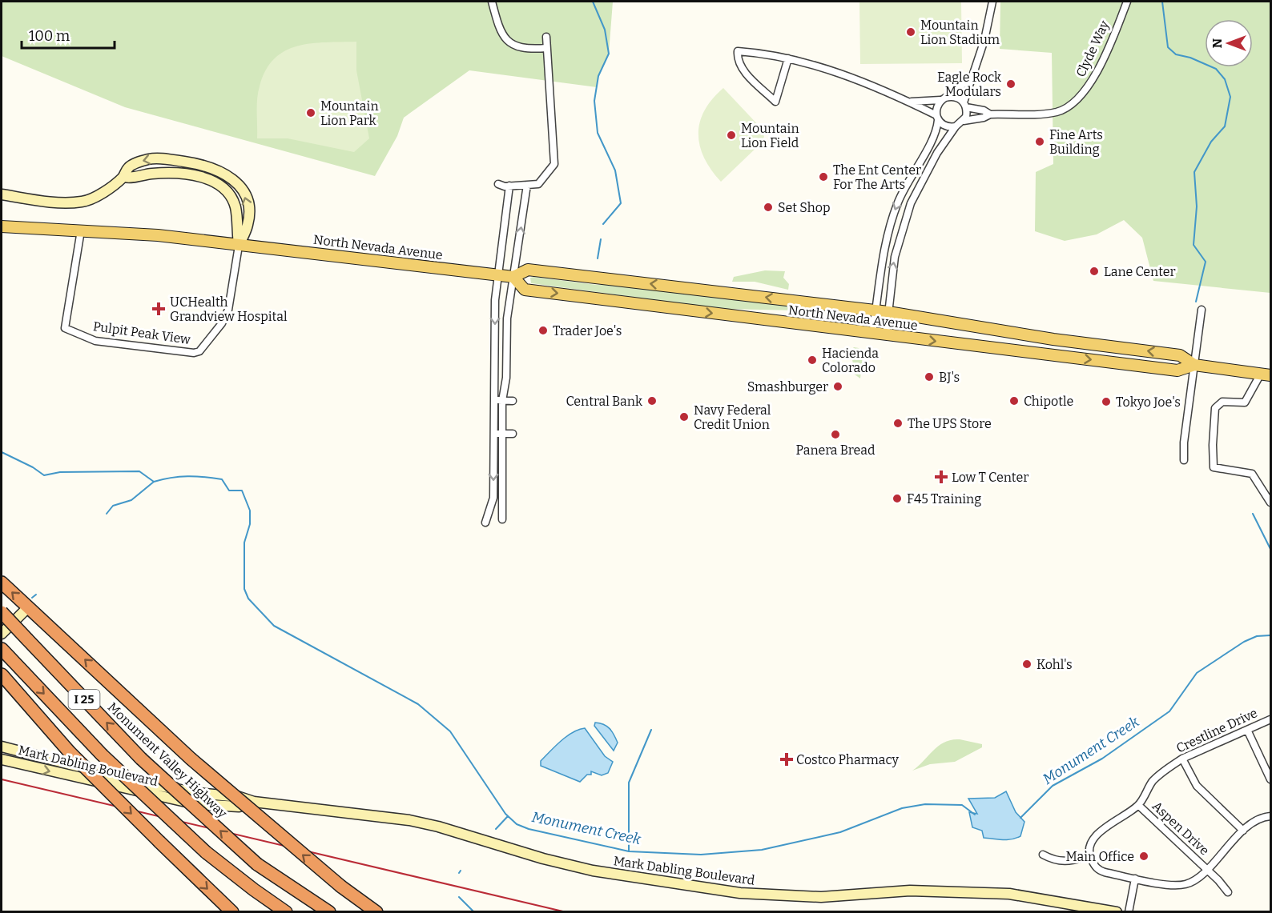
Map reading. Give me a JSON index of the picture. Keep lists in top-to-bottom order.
{
  "streets": {
    "highway": ["I 25", "Monument Valley Highway"],
    "main road": ["North Nevada Avenue"],
    "street": [
      "Clyde Way",
      "Pulpit Peak View",
      "Crestline Drive",
      "Mark Dabling Boulevard",
      "Aspen Drive"
    ]
  },
  "crossings": [
    ["North Nevada Avenue", "Pulpit Peak View"],
    ["Crestline Drive", "Aspen Drive"]
  ],
  "water": ["Monument Creek"],
  "places": {
    "other": [
      "Mountain Lion Stadium",
      "Eagle Rock Modulars",
      "Mountain Lion Park",
      "Mountain Lion Field",
      "Fine Arts Building",
      "The Ent Center For The Arts",
      "Set Shop",
      "Lane Center",
      "Trader Joe's",
      "Hacienda Colorado",
      "BJ's",
      "Smashburger",
      "Central Bank",
      "Chipotle",
      "Tokyo Joe's",
      "Navy Federal Credit Union",
      "The UPS Store",
      "Panera Bread",
      "F45 Training",
      "Kohl's",
      "Main Office"
    ],
    "health": ["UCHealth Grandview Hospital", "Low T Center", "Costco Pharmacy"]
  },
  "scale_bar": "100 m",
  "north": "left"
}
